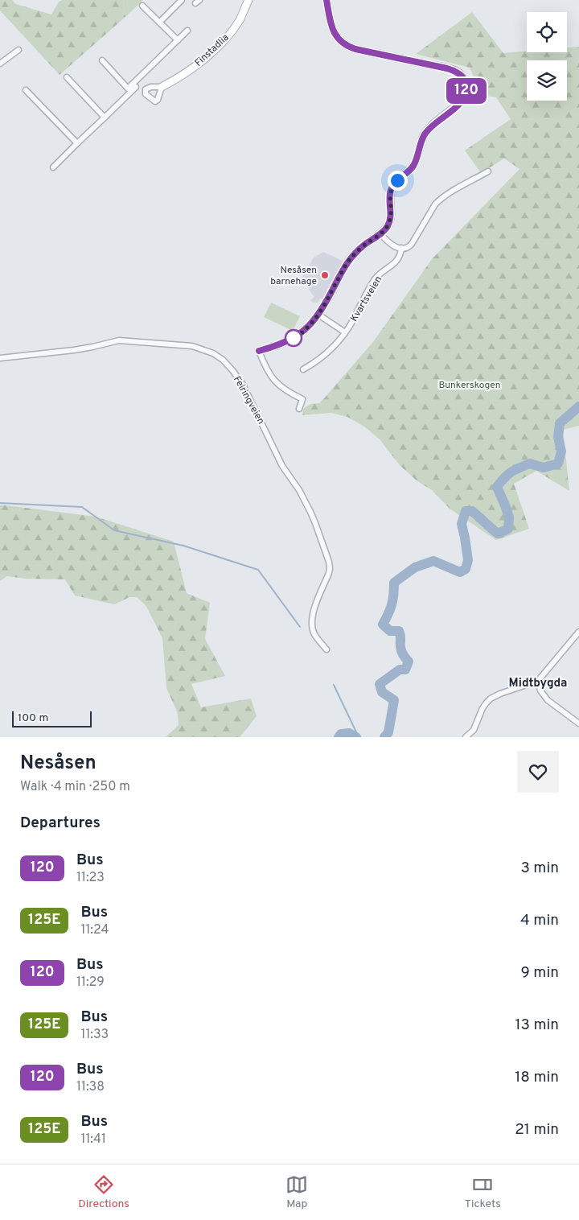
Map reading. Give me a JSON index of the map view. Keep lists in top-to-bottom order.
{
  "streets": {
    "street": ["Finstadlia", "Kvartsveien", "Feiringveien"]
  },
  "districts": ["Midtbygda"],
  "parks": ["Bunkerskogen"],
  "places": ["Nesåsen barnehage"],
  "lines": ["bus line 120"],
  "scale_bar": "100 m",
  "page": {
    "on_map": "120",
    "scale": "100 m",
    "heading": [
      ["Nesåsen", "Walk · 4 min · 250 m"],
      "Departures"
    ],
    "list": [
      {
        "mark": "120",
        "name": "Bus",
        "note": "11:23",
        "value": "3 min"
      },
      {
        "mark": "125E",
        "name": "Bus",
        "note": "11:24",
        "value": "4 min"
      },
      {
        "mark": "120",
        "name": "Bus",
        "note": "11:29",
        "value": "9 min"
      },
      {
        "mark": "125E",
        "name": "Bus",
        "note": "11:33",
        "value": "13 min"
      },
      {
        "mark": "120",
        "name": "Bus",
        "note": "11:38",
        "value": "18 min"
      },
      {
        "mark": "125E",
        "name": "Bus",
        "note": "11:41",
        "value": "21 min"
      }
    ],
    "tabs": ["Directions", "Map", "Tickets"]
  }
}
